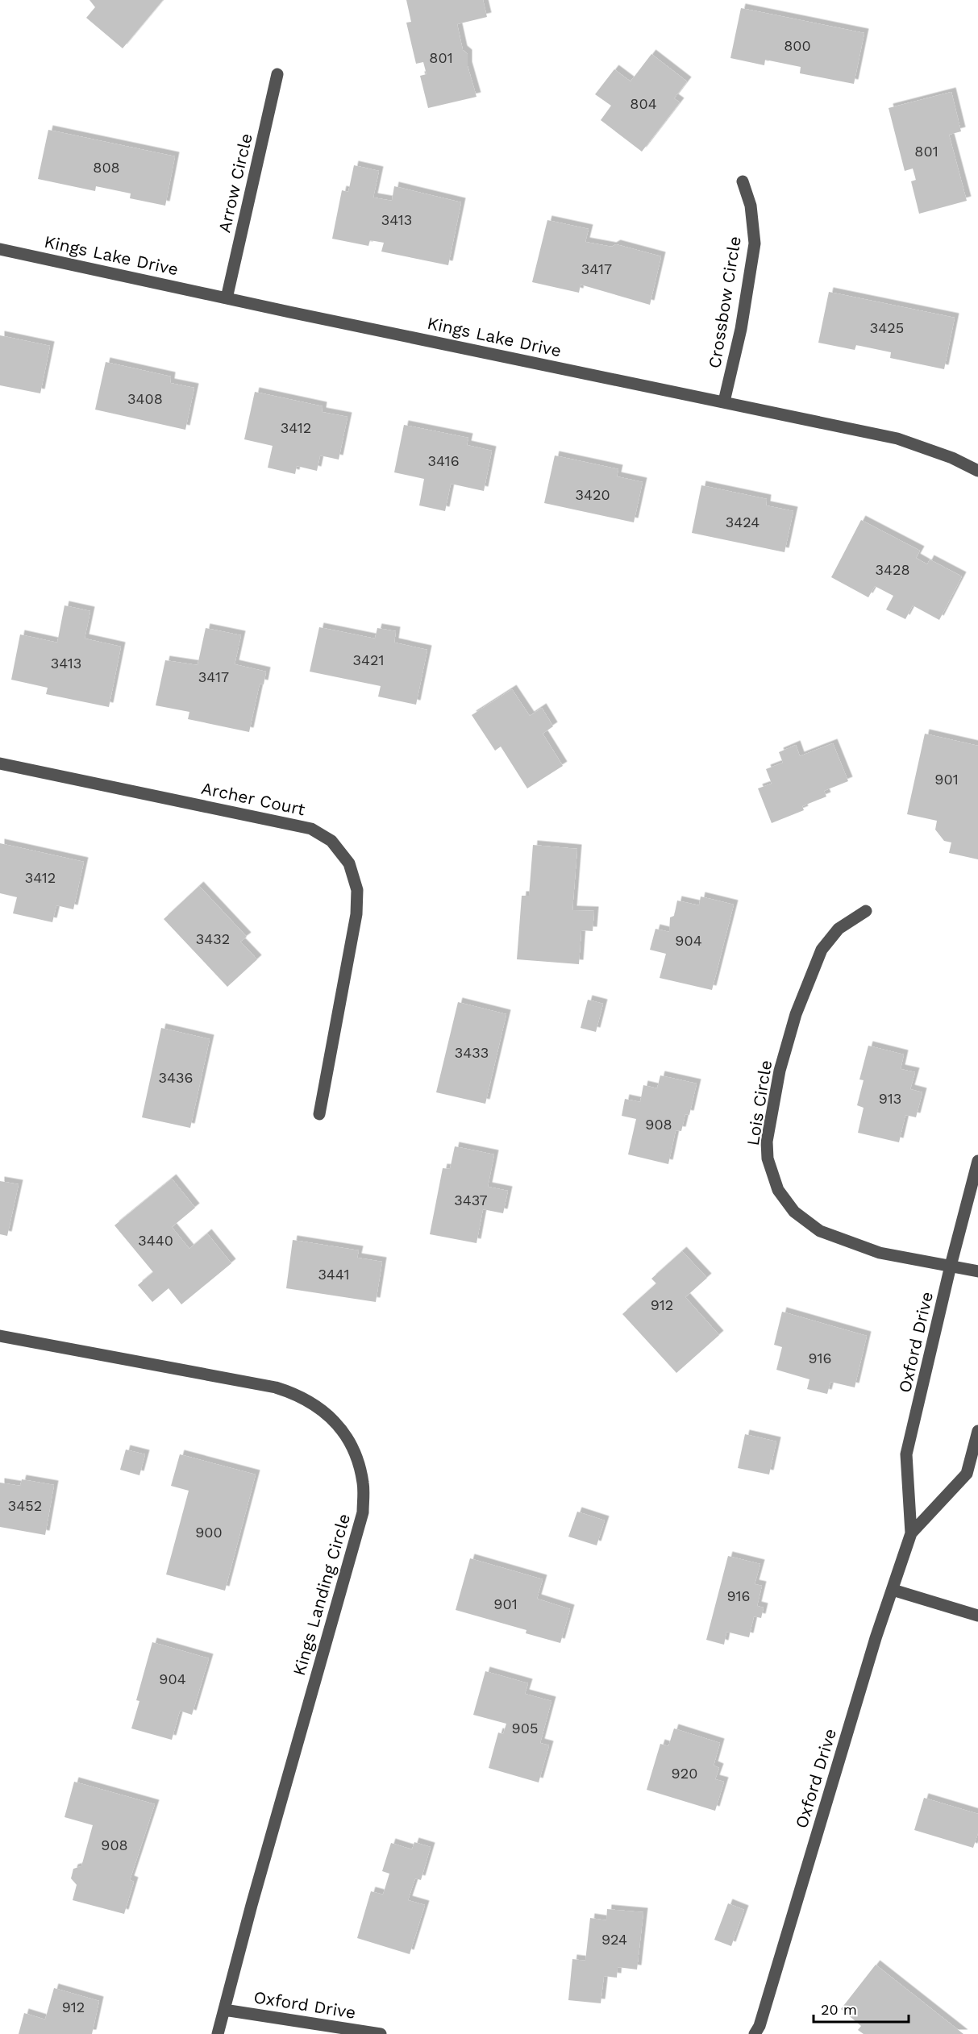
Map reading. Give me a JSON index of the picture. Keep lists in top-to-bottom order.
{
  "streets": {
    "street": [
      "Arrow Circle",
      "Kings Lake Drive",
      "Crossbow Circle",
      "Archer Court",
      "Lois Circle",
      "Oxford Drive",
      "Kings Landing Circle"
    ]
  },
  "crossings": [
    ["Arrow Circle", "Kings Lake Drive"],
    ["Kings Lake Drive", "Crossbow Circle"],
    ["Lois Circle", "Oxford Drive"],
    ["Oxford Drive", "Kings Landing Circle"]
  ],
  "house_numbers": [
    "800",
    "801",
    "804",
    "801",
    "808",
    "3413",
    "3417",
    "3425",
    "3408",
    "3412",
    "3416",
    "3420",
    "3424",
    "3428",
    "3421",
    "3413",
    "3417",
    "901",
    "3412",
    "3432",
    "904",
    "3433",
    "3436",
    "913",
    "908",
    "3437",
    "3440",
    "3441",
    "912",
    "916",
    "3452",
    "900",
    "916",
    "901",
    "904",
    "905",
    "920",
    "908",
    "924",
    "912"
  ],
  "scale_bar": "20 m"
}
